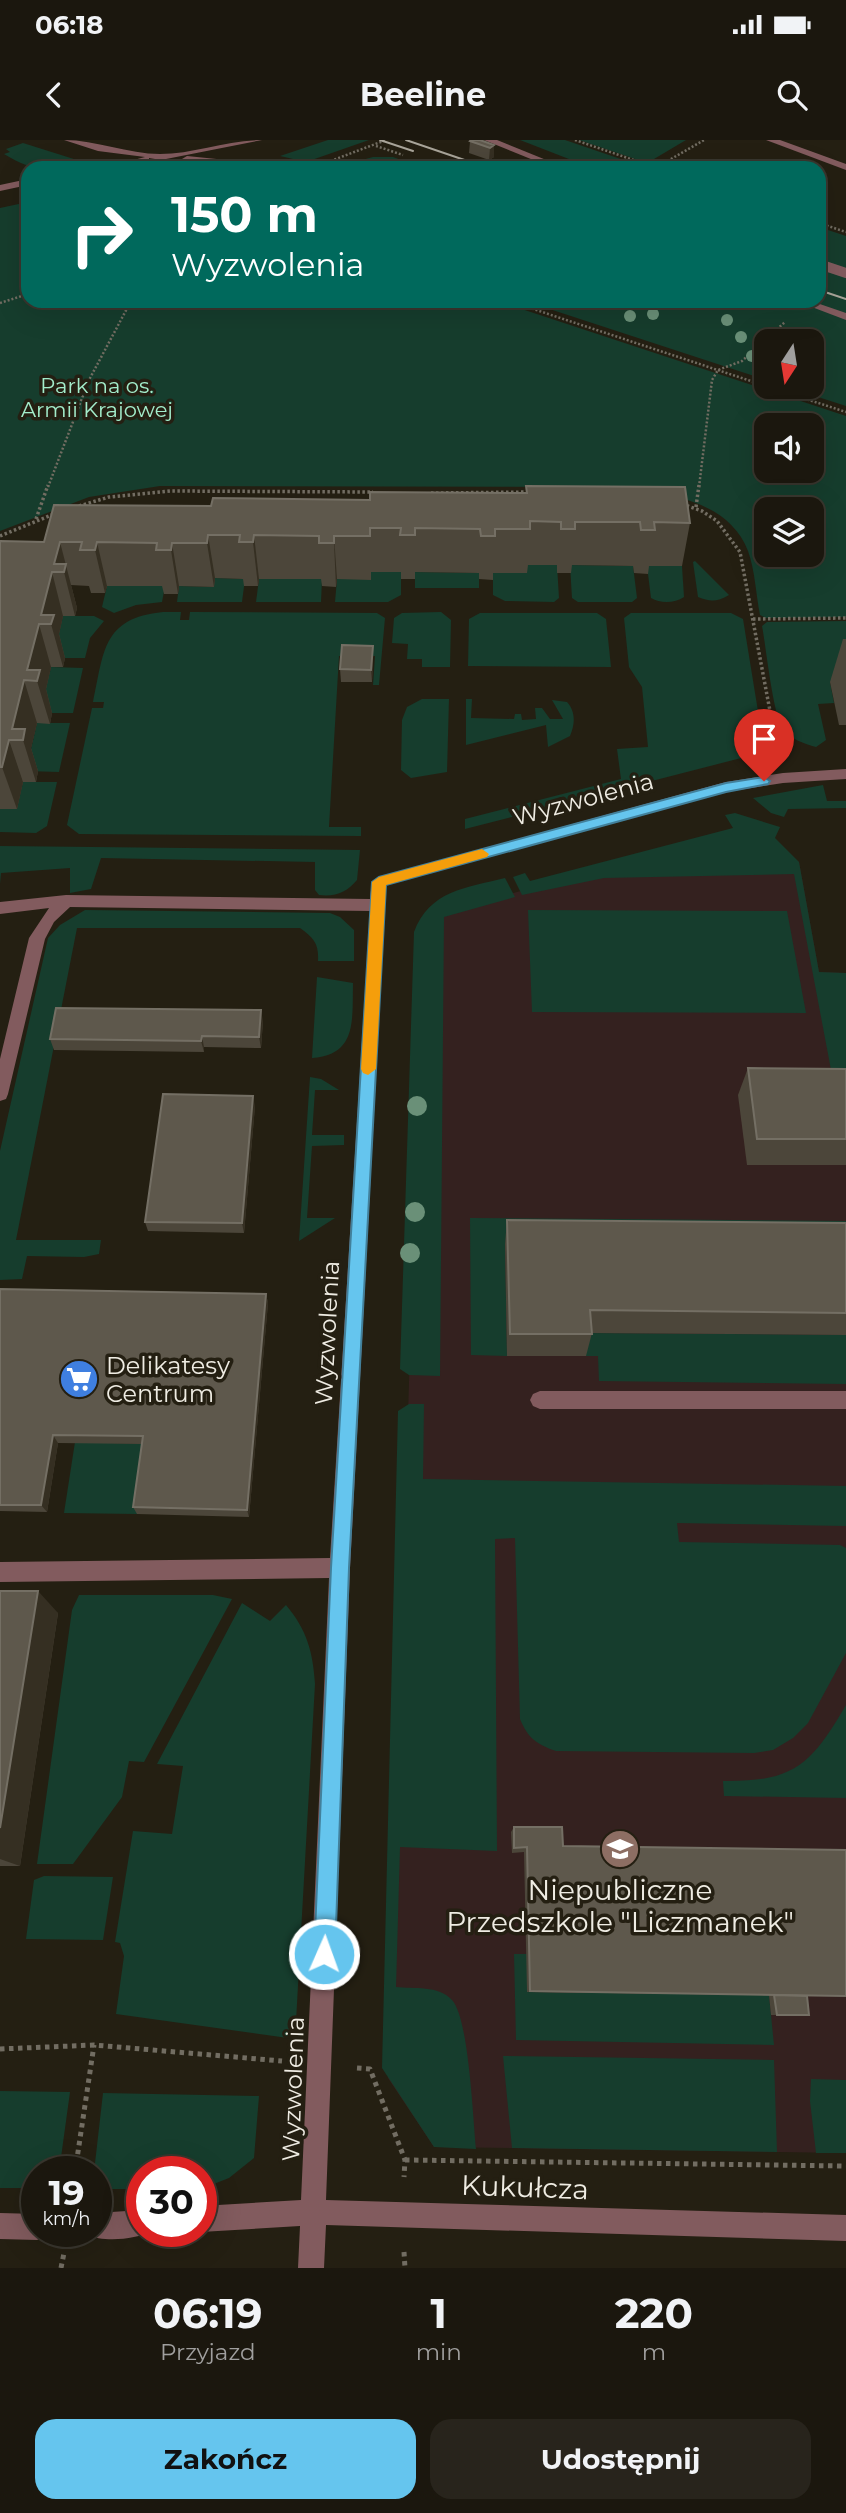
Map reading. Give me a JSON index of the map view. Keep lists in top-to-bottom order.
{
  "streets": {
    "street": ["Wyzwolenia", "Kukułcza"]
  },
  "crossings": [
    ["Wyzwolenia", "Kukułcza"]
  ],
  "parks": ["Park na os. Armii Krajowej"],
  "places": {
    "supermarket": ["Delikatesy Centrum"],
    "school or university": ["Niepubliczne Przedszkole \"Liczmanek\""]
  },
  "north": "bottom",
  "page": {
    "status": "06:18",
    "header": "Beeline",
    "turn": ["150 m", "Wyzwolenia"],
    "speed": "19 km/h",
    "limit": "30",
    "eta": [
      "06:19",
      "Przyjazd",
      "1",
      "min",
      "220",
      "m"
    ],
    "buttons": ["Zakończ", "Udostępnij"]
  }
}
